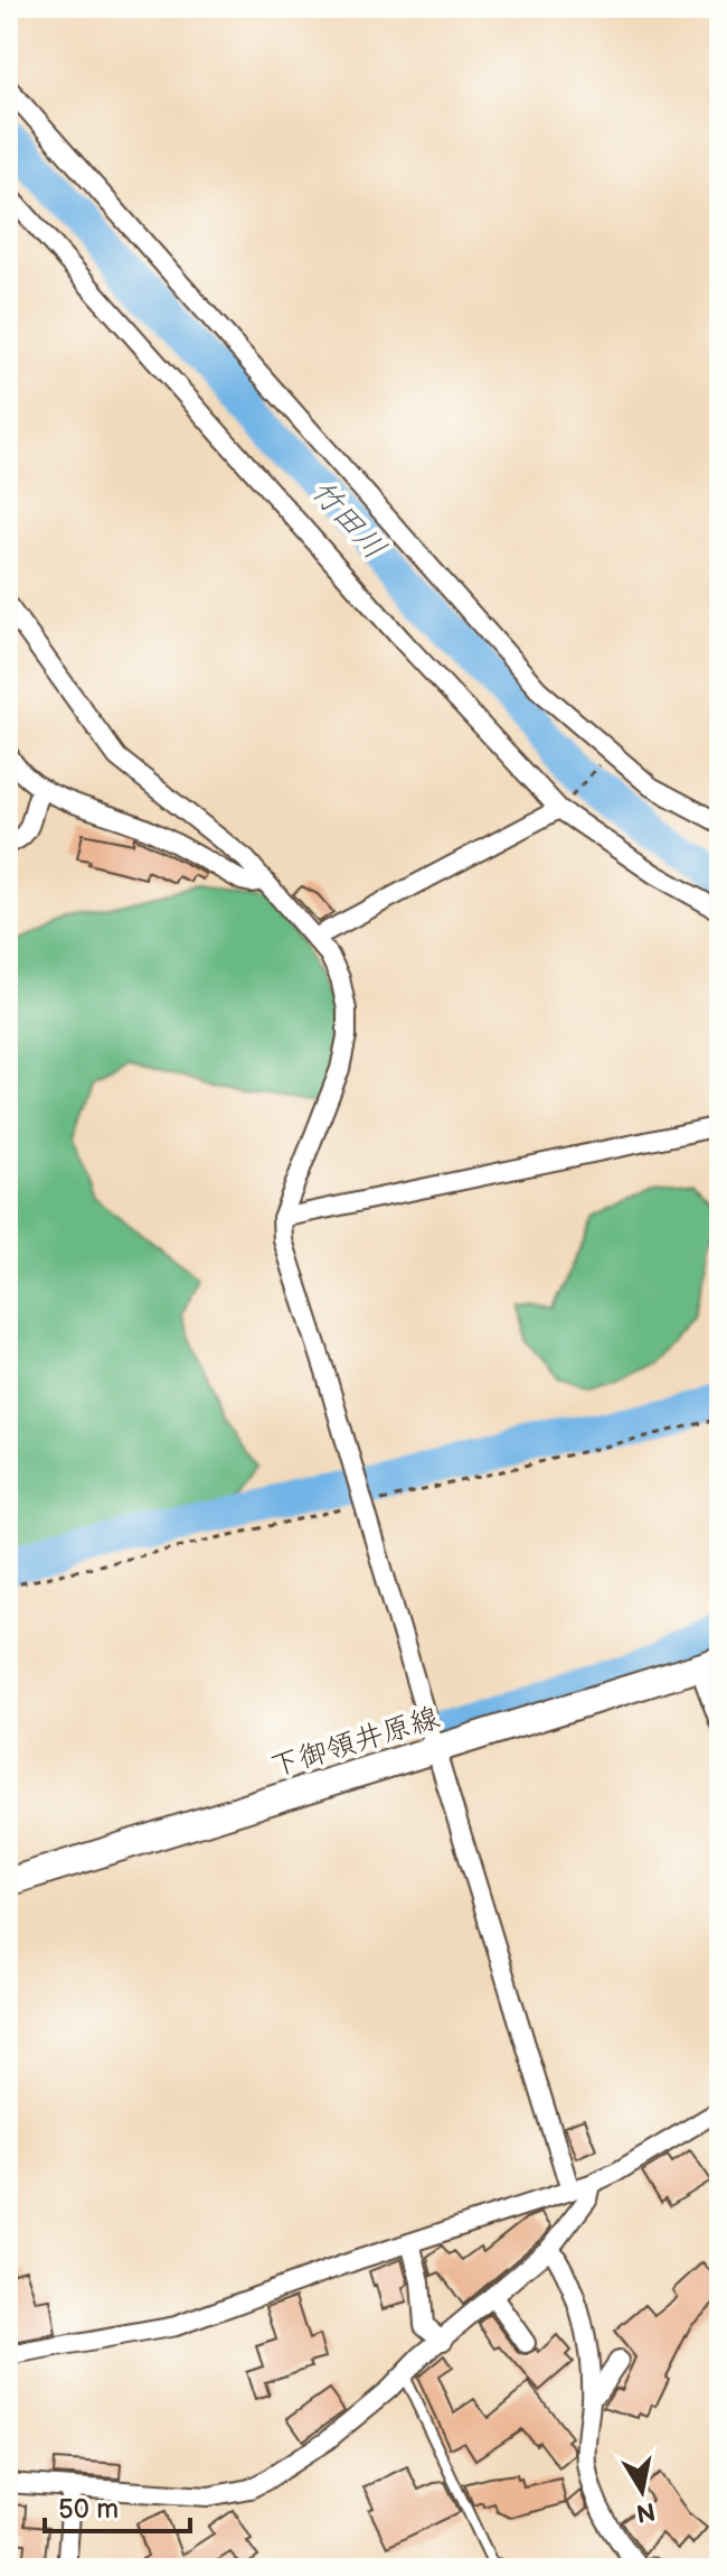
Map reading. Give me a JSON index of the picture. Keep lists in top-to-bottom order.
{
  "streets": {
    "main road": ["下御領井原線"]
  },
  "water": ["竹田川"],
  "scale_bar": "50 m",
  "north": "bottom"
}
